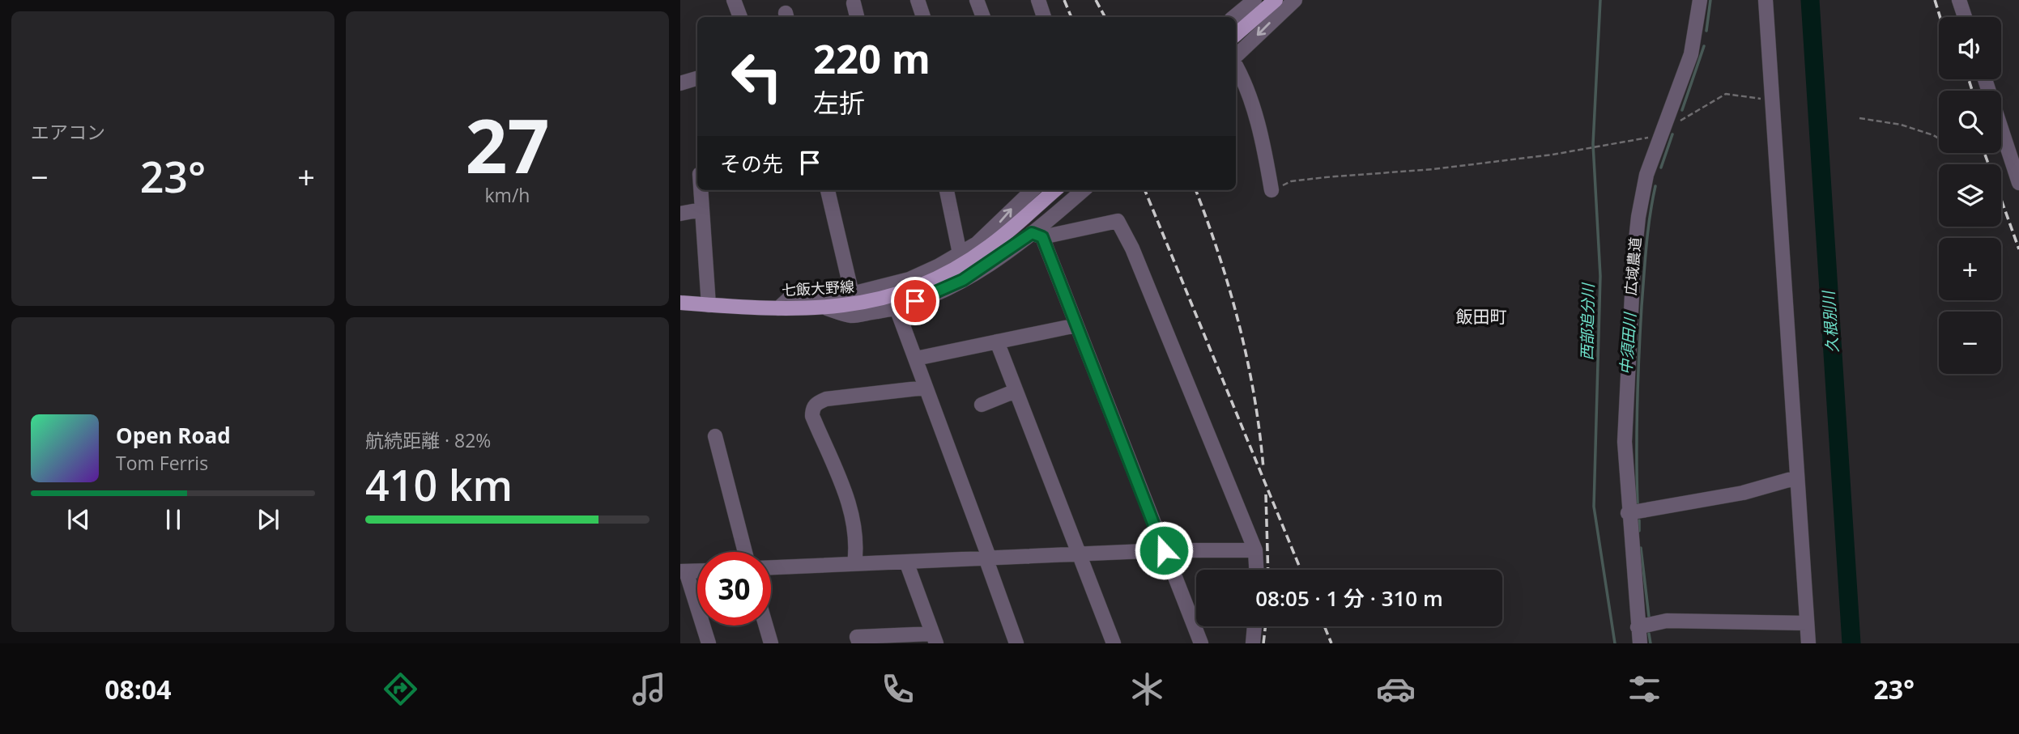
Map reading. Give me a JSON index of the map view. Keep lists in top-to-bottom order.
{
  "streets": {
    "main road": ["七飯大野線"],
    "street": ["広域農道"]
  },
  "districts": ["飯田町"],
  "water": ["西部追分川", "久根別川", "中須田川"],
  "page": {
    "tile": [
      "エアコン",
      ["27", "km/h"],
      ["航続距離 · 82%", "410 km"]
    ],
    "map_buttons": ["+", "−"],
    "turn": ["220 m", "左折"],
    "then": "その先",
    "heat": ["−", "23°", "+"],
    "song": ["Open Road", "Tom Ferris"],
    "limit": "30",
    "trip": "08:05 · 1 分 · 310 m",
    "tabs": ["08:04", "23°"]
  }
}
